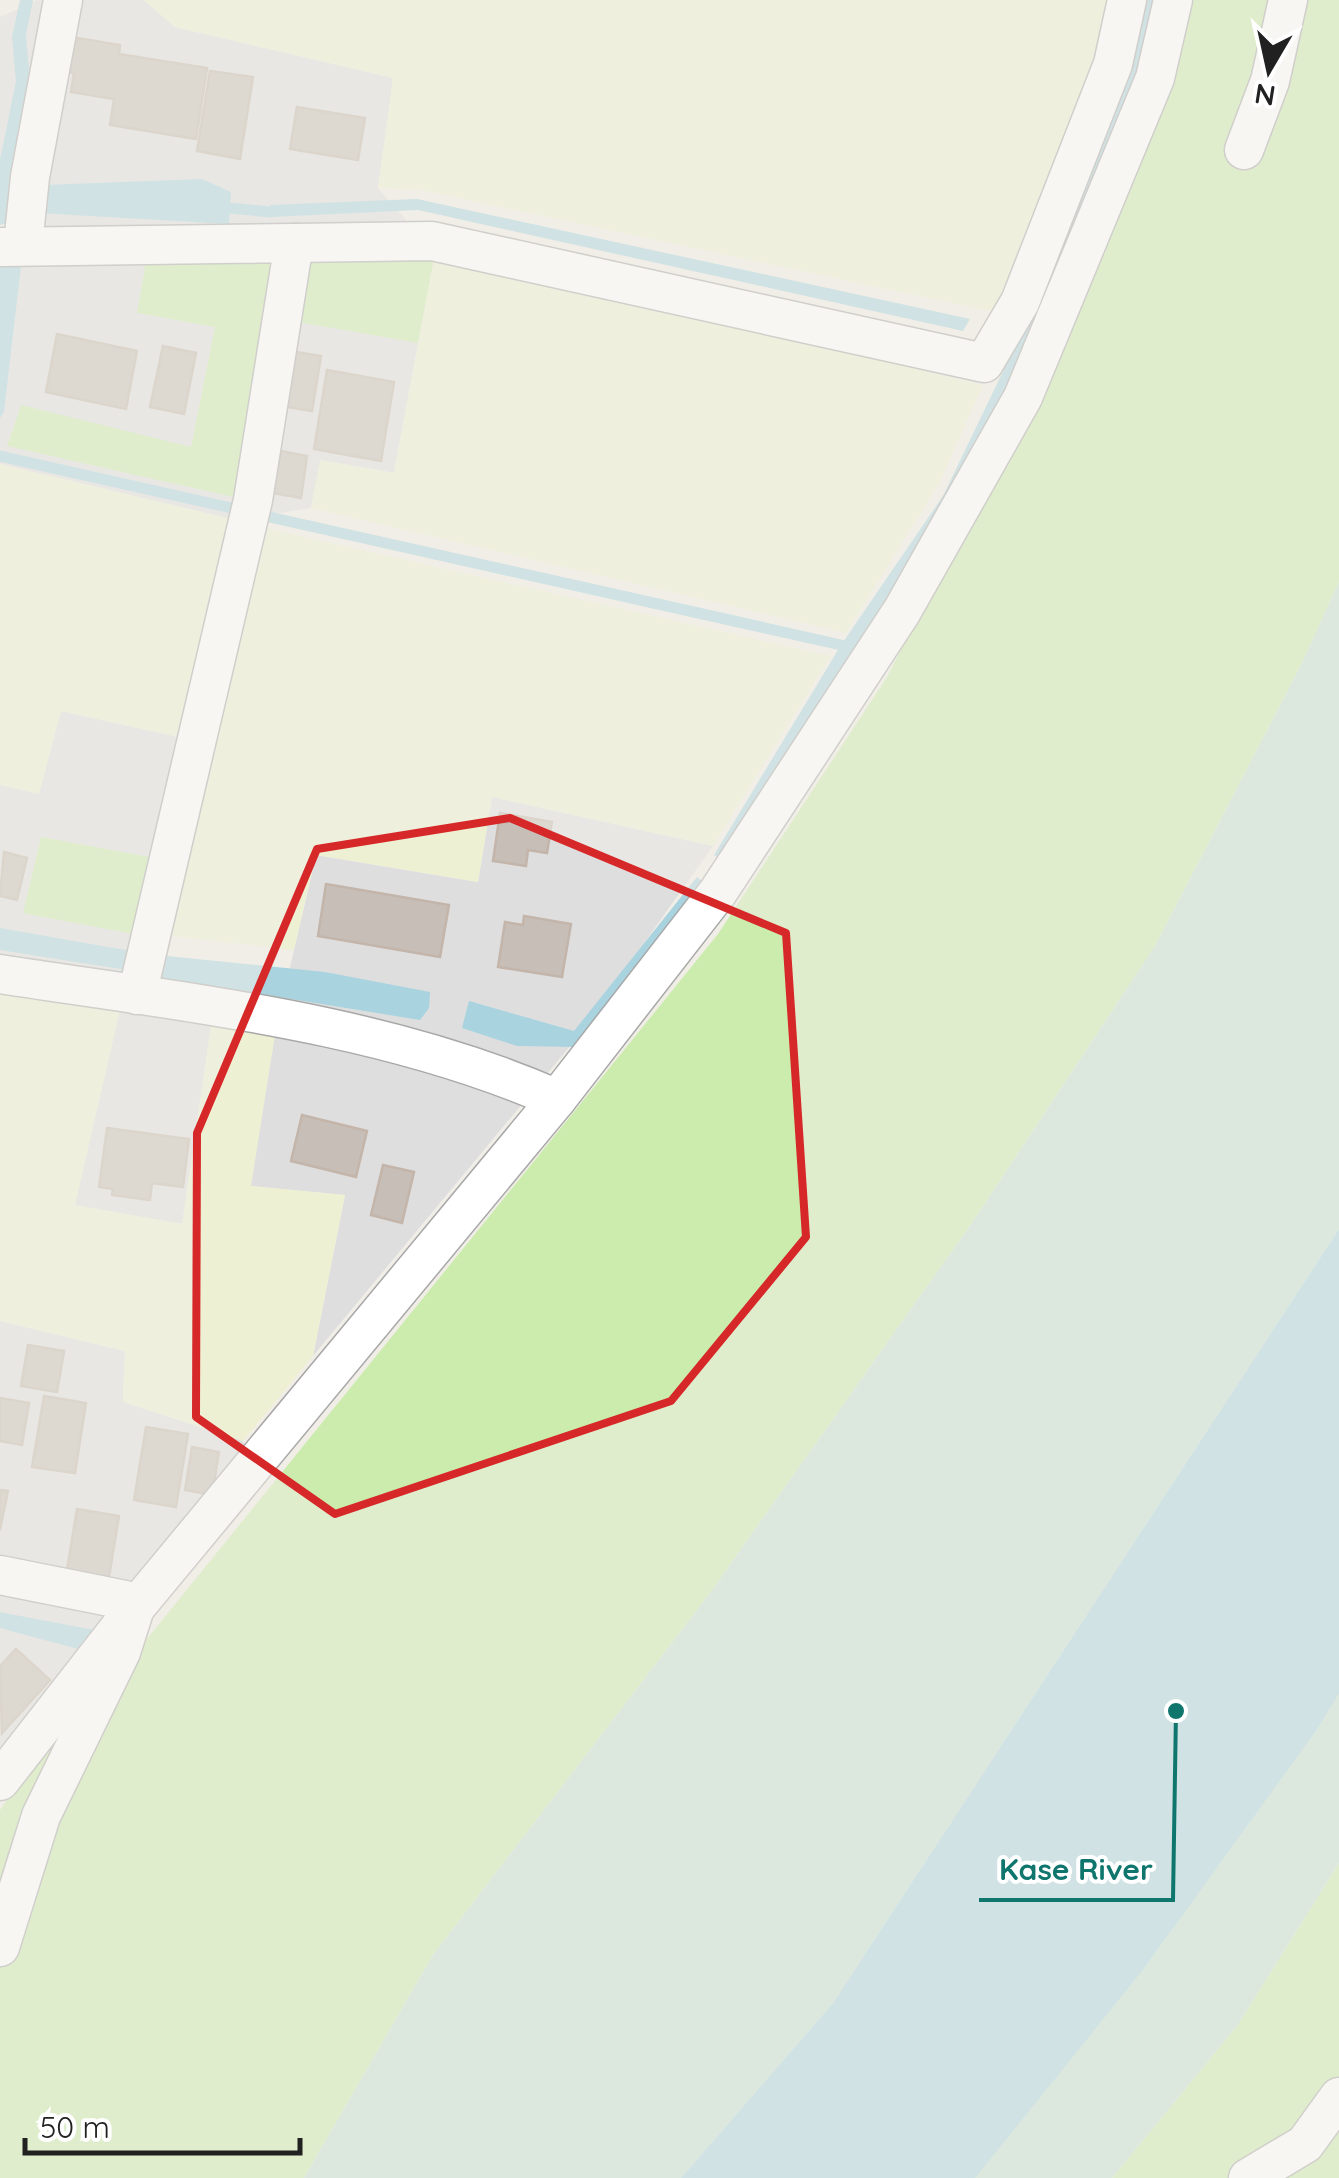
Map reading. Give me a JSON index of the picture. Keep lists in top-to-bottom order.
{
  "places": ["Kase River"],
  "scale_bar": "50 m",
  "north": "bottom"
}
